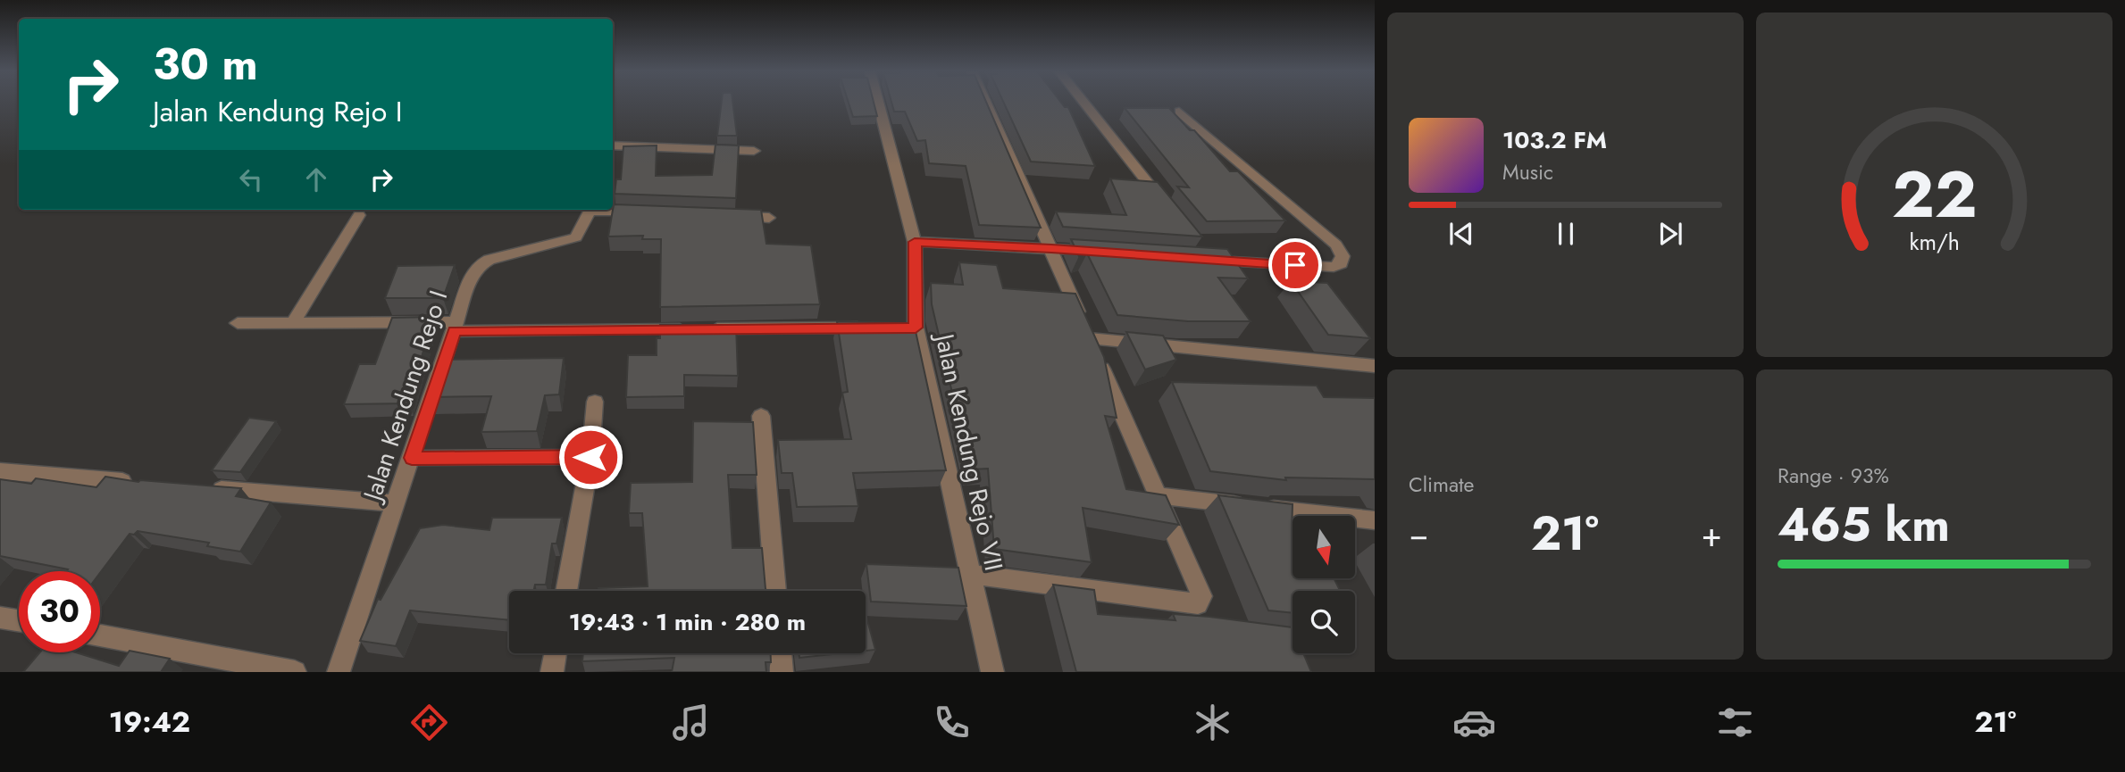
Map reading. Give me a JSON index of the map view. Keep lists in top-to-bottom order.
{
  "streets": {
    "street": ["Jalan Kendung Rejo I", "Jalan Kendung Rejo VII"]
  },
  "north": "bottom",
  "page": {
    "turn": ["30 m", "Jalan Kendung Rejo I"],
    "song": ["103.2 FM", "Music"],
    "tile": [
      "Climate",
      ["Range · 93%", "465 km"]
    ],
    "heat": ["−", "21°", "+"],
    "limit": "30",
    "trip": "19:43 · 1 min · 280 m",
    "tabs": ["19:42", "21°"],
    "gauge": ["22", "km/h"]
  }
}
